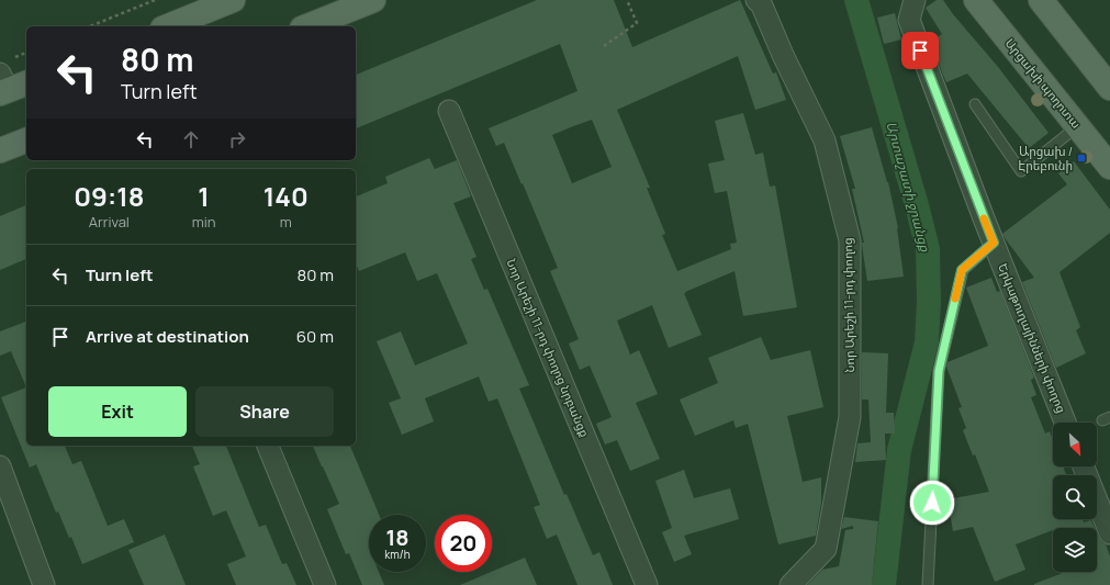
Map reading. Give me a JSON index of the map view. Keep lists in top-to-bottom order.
{
  "streets": {
    "main road": ["Արցախի պողոտա"],
    "street": ["Նոր Արեշի 11-րդ փողոց", "Երկաթուղայինների փողոց", "Նոր Արեշի 11-րդ փողոց նրբանցք"]
  },
  "water": ["Արտաշատի ջրանցք"],
  "places": {
    "transit": ["Արցախ / Էրեբունի"]
  },
  "north": "bottom right",
  "page": {
    "turn": ["80 m", "Turn left"],
    "eta": [
      "09:18",
      "Arrival",
      "1",
      "min",
      "140",
      "m"
    ],
    "list": [
      {
        "name": "Turn left",
        "value": "80 m"
      },
      {
        "name": "Arrive at destination",
        "value": "60 m"
      }
    ],
    "buttons": ["Exit", "Share"],
    "speed": "18 km/h",
    "limit": "20"
  }
}
